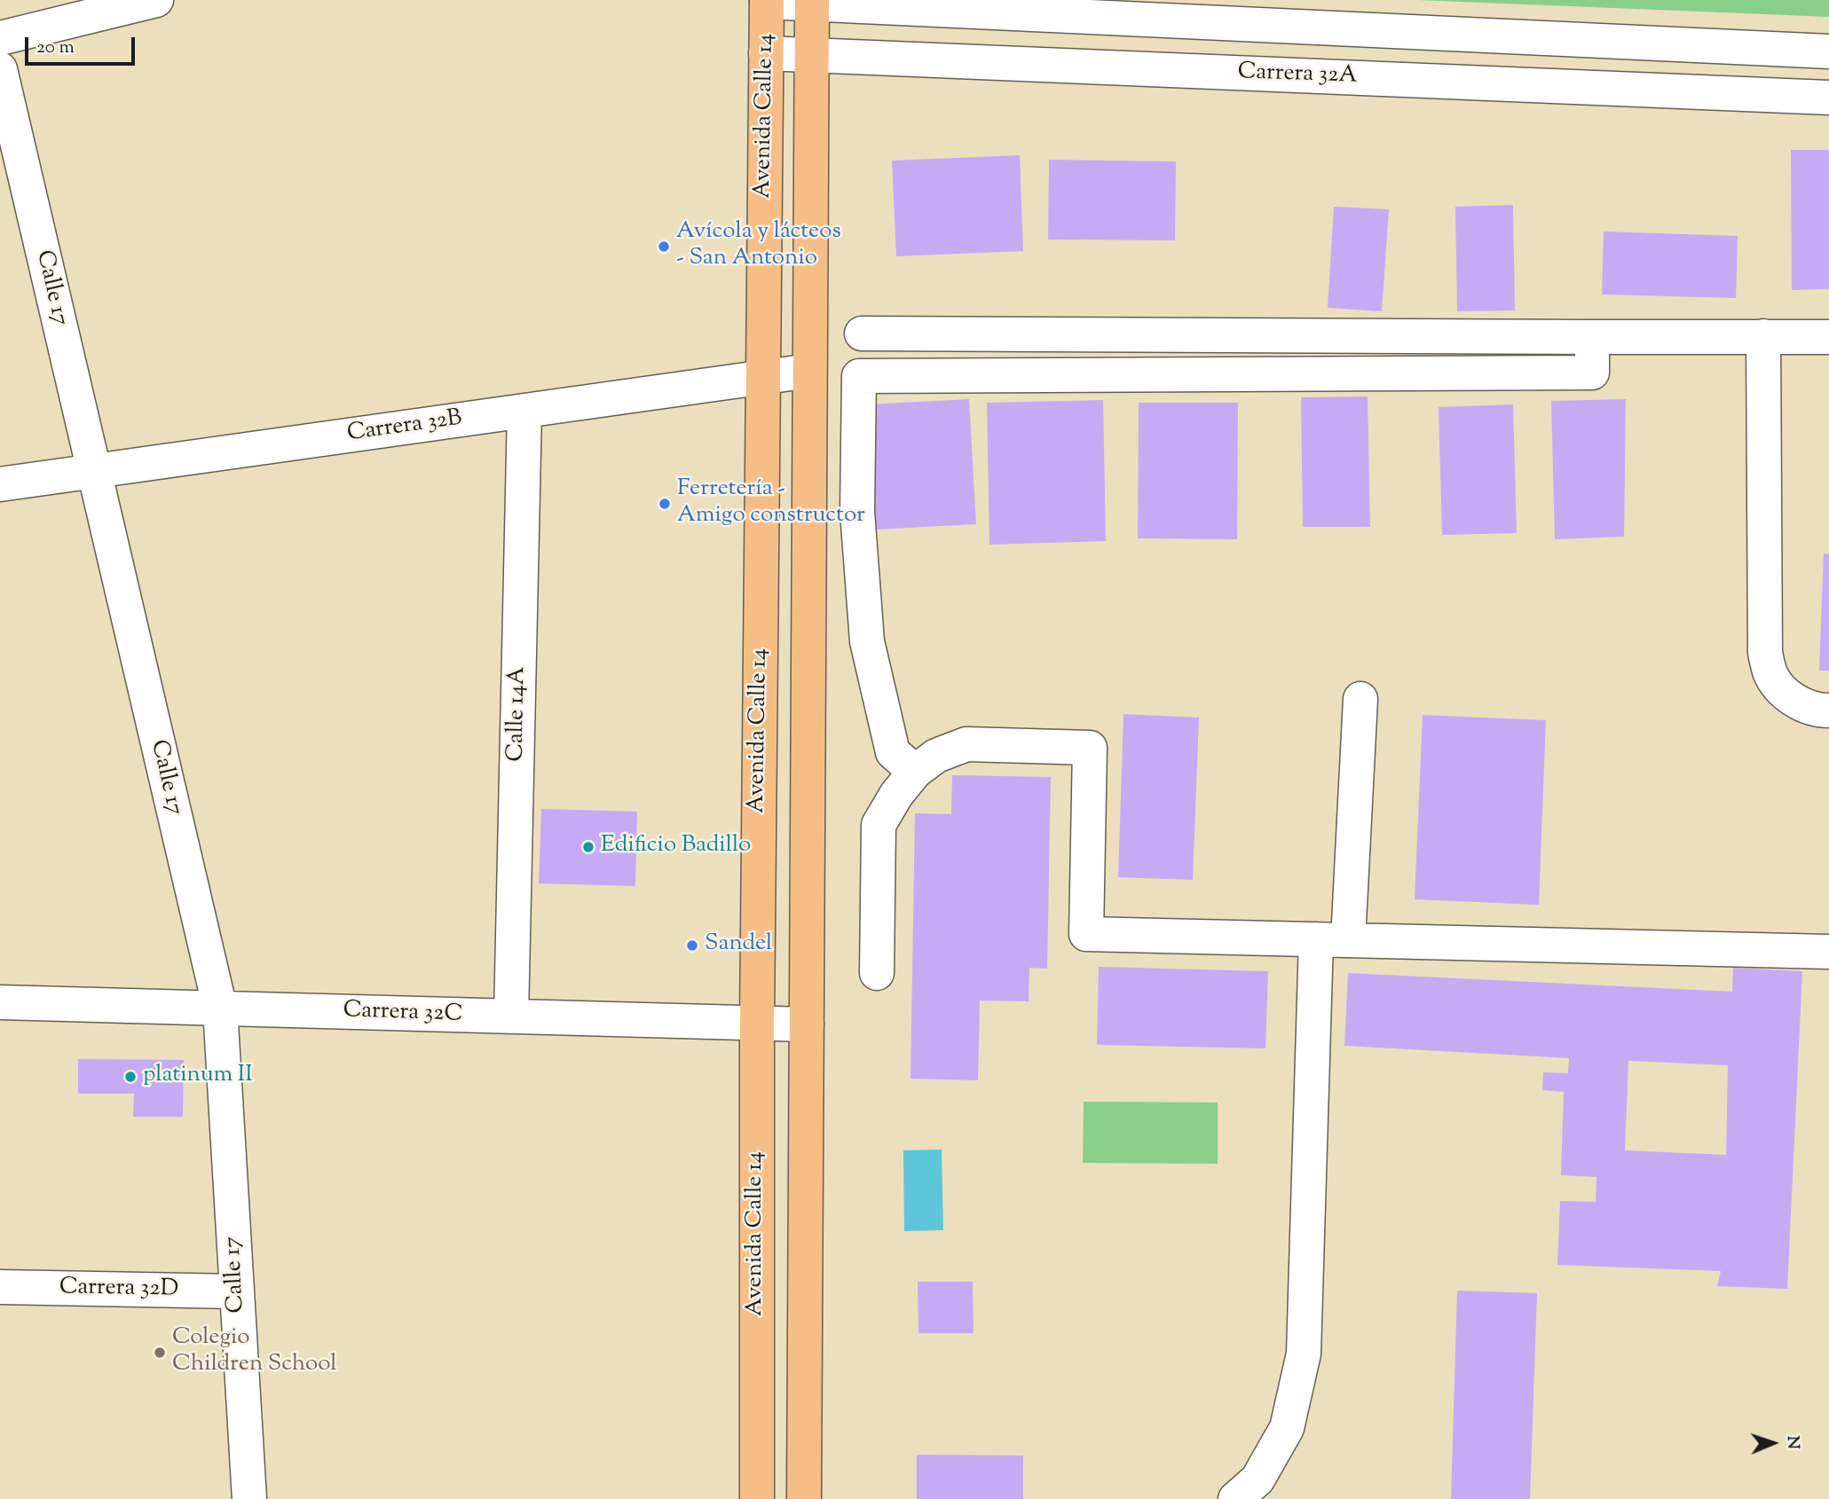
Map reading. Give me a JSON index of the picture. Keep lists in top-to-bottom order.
{
  "streets": {
    "main road": ["Avenida Calle 14"],
    "street": [
      "Carrera 32A",
      "Calle 17",
      "Carrera 32B",
      "Calle 14A",
      "Carrera 32C",
      "Carrera 32D"
    ]
  },
  "crossings": [
    ["Carrera 32A", "Avenida Calle 14"],
    ["Avenida Calle 14", "Carrera 32B"],
    ["Avenida Calle 14", "Carrera 32C"],
    ["Calle 17", "Carrera 32B"],
    ["Calle 17", "Carrera 32C"],
    ["Calle 17", "Carrera 32D"],
    ["Carrera 32B", "Calle 14A"],
    ["Calle 14A", "Carrera 32C"]
  ],
  "places": [
    "Avícola y lácteos - San Antonio",
    "Ferretería - Amigo constructor",
    "Edificio Badillo",
    "Sandel",
    "platinum II",
    "Colegio Children School"
  ],
  "scale_bar": "20 m",
  "north": "right"
}
